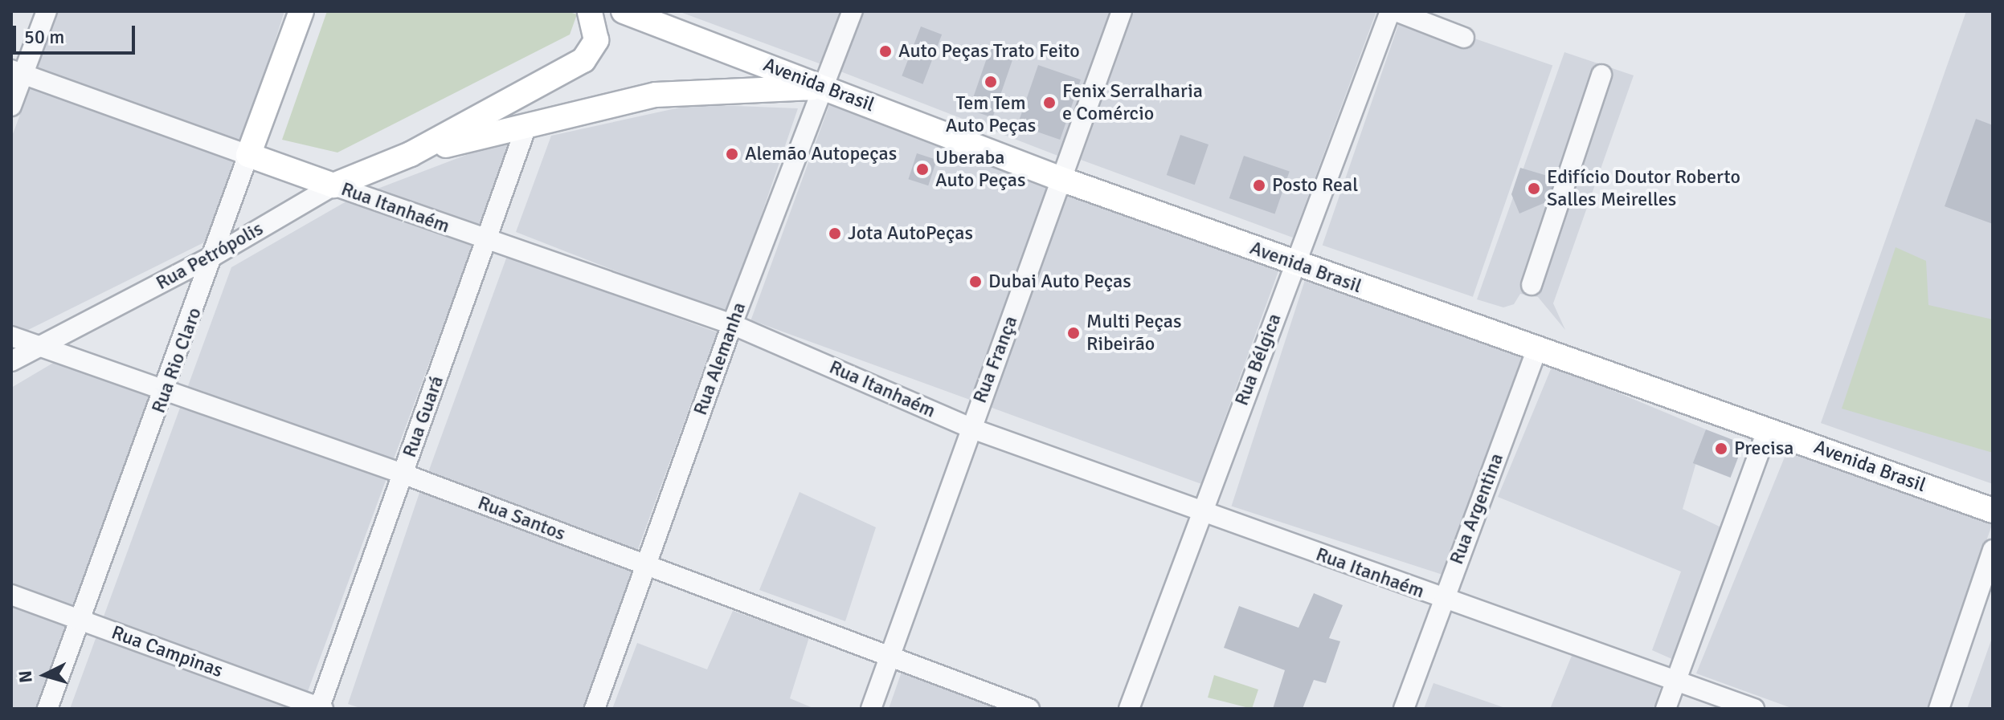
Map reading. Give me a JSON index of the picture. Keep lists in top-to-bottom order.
{
  "streets": {
    "main road": [
      "Avenida Brasil",
      "Rua Itanhaém",
      "Rua Petrópolis",
      "Rua Rio Claro"
    ],
    "street": [
      "Rua Alemanha",
      "Rua França",
      "Rua Bélgica",
      "Rua Guará",
      "Rua Argentina",
      "Rua Santos",
      "Rua Campinas"
    ]
  },
  "crossings": [
    ["Avenida Brasil", "Rua Petrópolis"],
    ["Avenida Brasil", "Rua Alemanha"],
    ["Avenida Brasil", "Rua França"],
    ["Avenida Brasil", "Rua Bélgica"],
    ["Avenida Brasil", "Rua Argentina"],
    ["Rua Itanhaém", "Rua Petrópolis"],
    ["Rua Itanhaém", "Rua Alemanha"],
    ["Rua Itanhaém", "Rua França"],
    ["Rua Itanhaém", "Rua Bélgica"],
    ["Rua Itanhaém", "Rua Rio Claro"],
    ["Rua Itanhaém", "Rua Guará"],
    ["Rua Itanhaém", "Rua Argentina"],
    ["Rua Petrópolis", "Rua Alemanha"],
    ["Rua Petrópolis", "Rua Rio Claro"],
    ["Rua Petrópolis", "Rua Guará"],
    ["Rua Petrópolis", "Rua Santos"],
    ["Rua Alemanha", "Rua Santos"],
    ["Rua França", "Rua Santos"],
    ["Rua Rio Claro", "Rua Santos"],
    ["Rua Rio Claro", "Rua Campinas"],
    ["Rua Guará", "Rua Santos"],
    ["Rua Guará", "Rua Campinas"]
  ],
  "places": [
    "Auto Peças Trato Feito",
    "Tem Tem Auto Peças",
    "Fenix Serralharia e Comércio",
    "Alemão Autopeças",
    "Uberaba Auto Peças",
    "Posto Real",
    "Edifício Doutor Roberto Salles Meirelles",
    "Jota AutoPeças",
    "Dubai Auto Peças",
    "Multi Peças Ribeirão",
    "Precisa"
  ],
  "scale_bar": "50 m",
  "north": "left"
}
